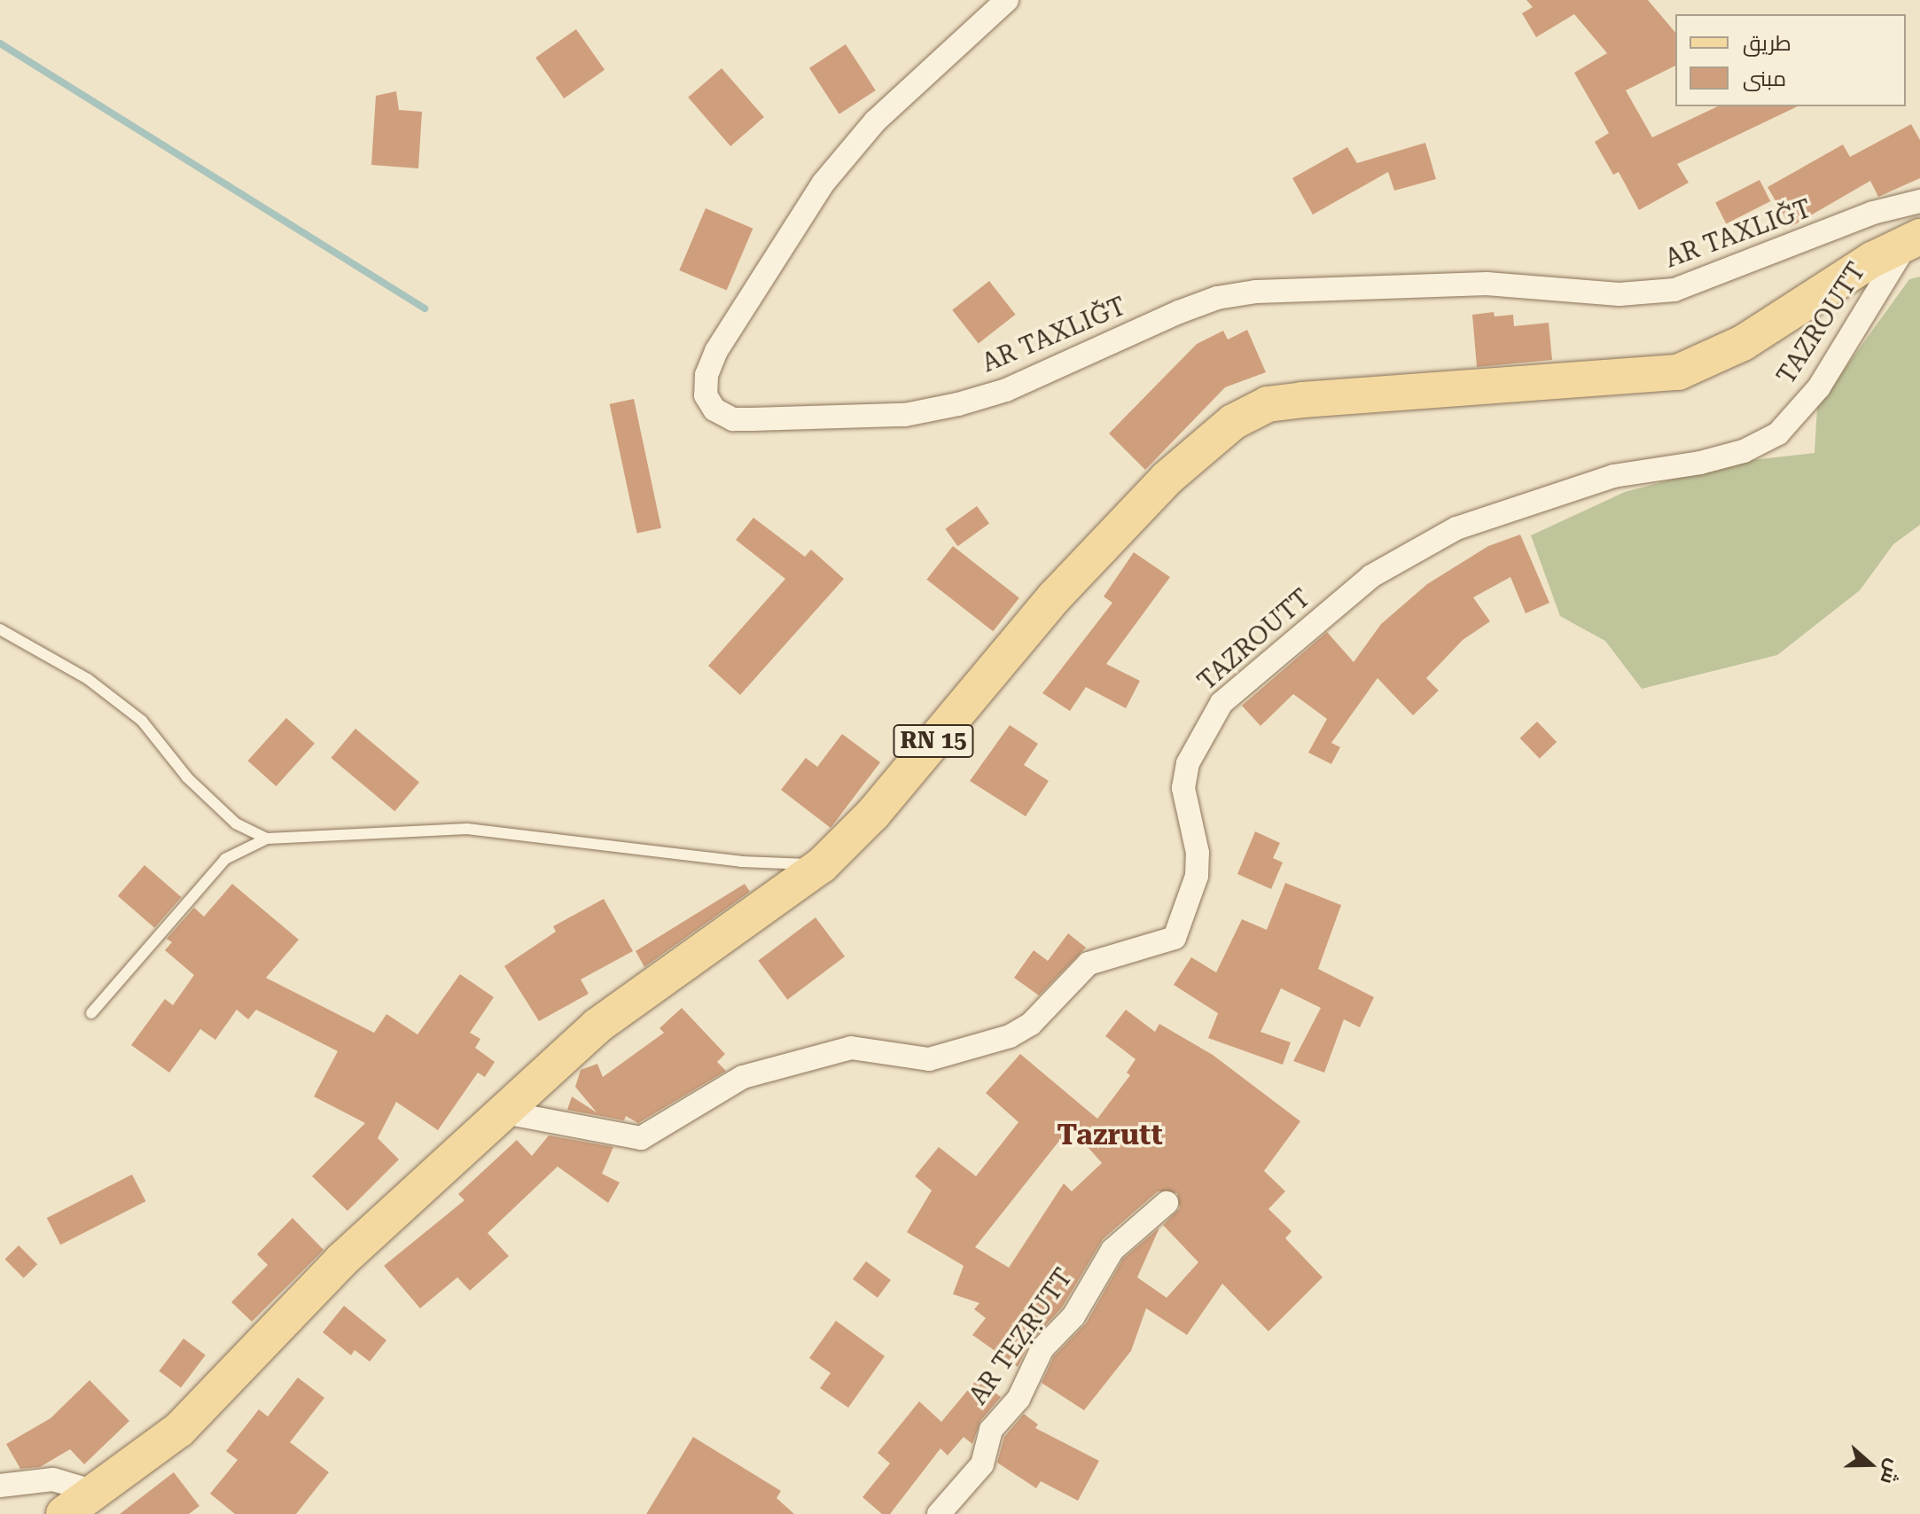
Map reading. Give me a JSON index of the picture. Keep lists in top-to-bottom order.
{
  "streets": {
    "main road": ["RN 15"],
    "street": ["AR TAXLIǦT", "TAZROUTT", "AR TEẒṚUTT"]
  },
  "crossings": [
    ["TAZROUTT", "RN 15"]
  ],
  "districts": ["Tazrutt"],
  "legend": ["طريق", "مبنى"],
  "north": "right"
}
